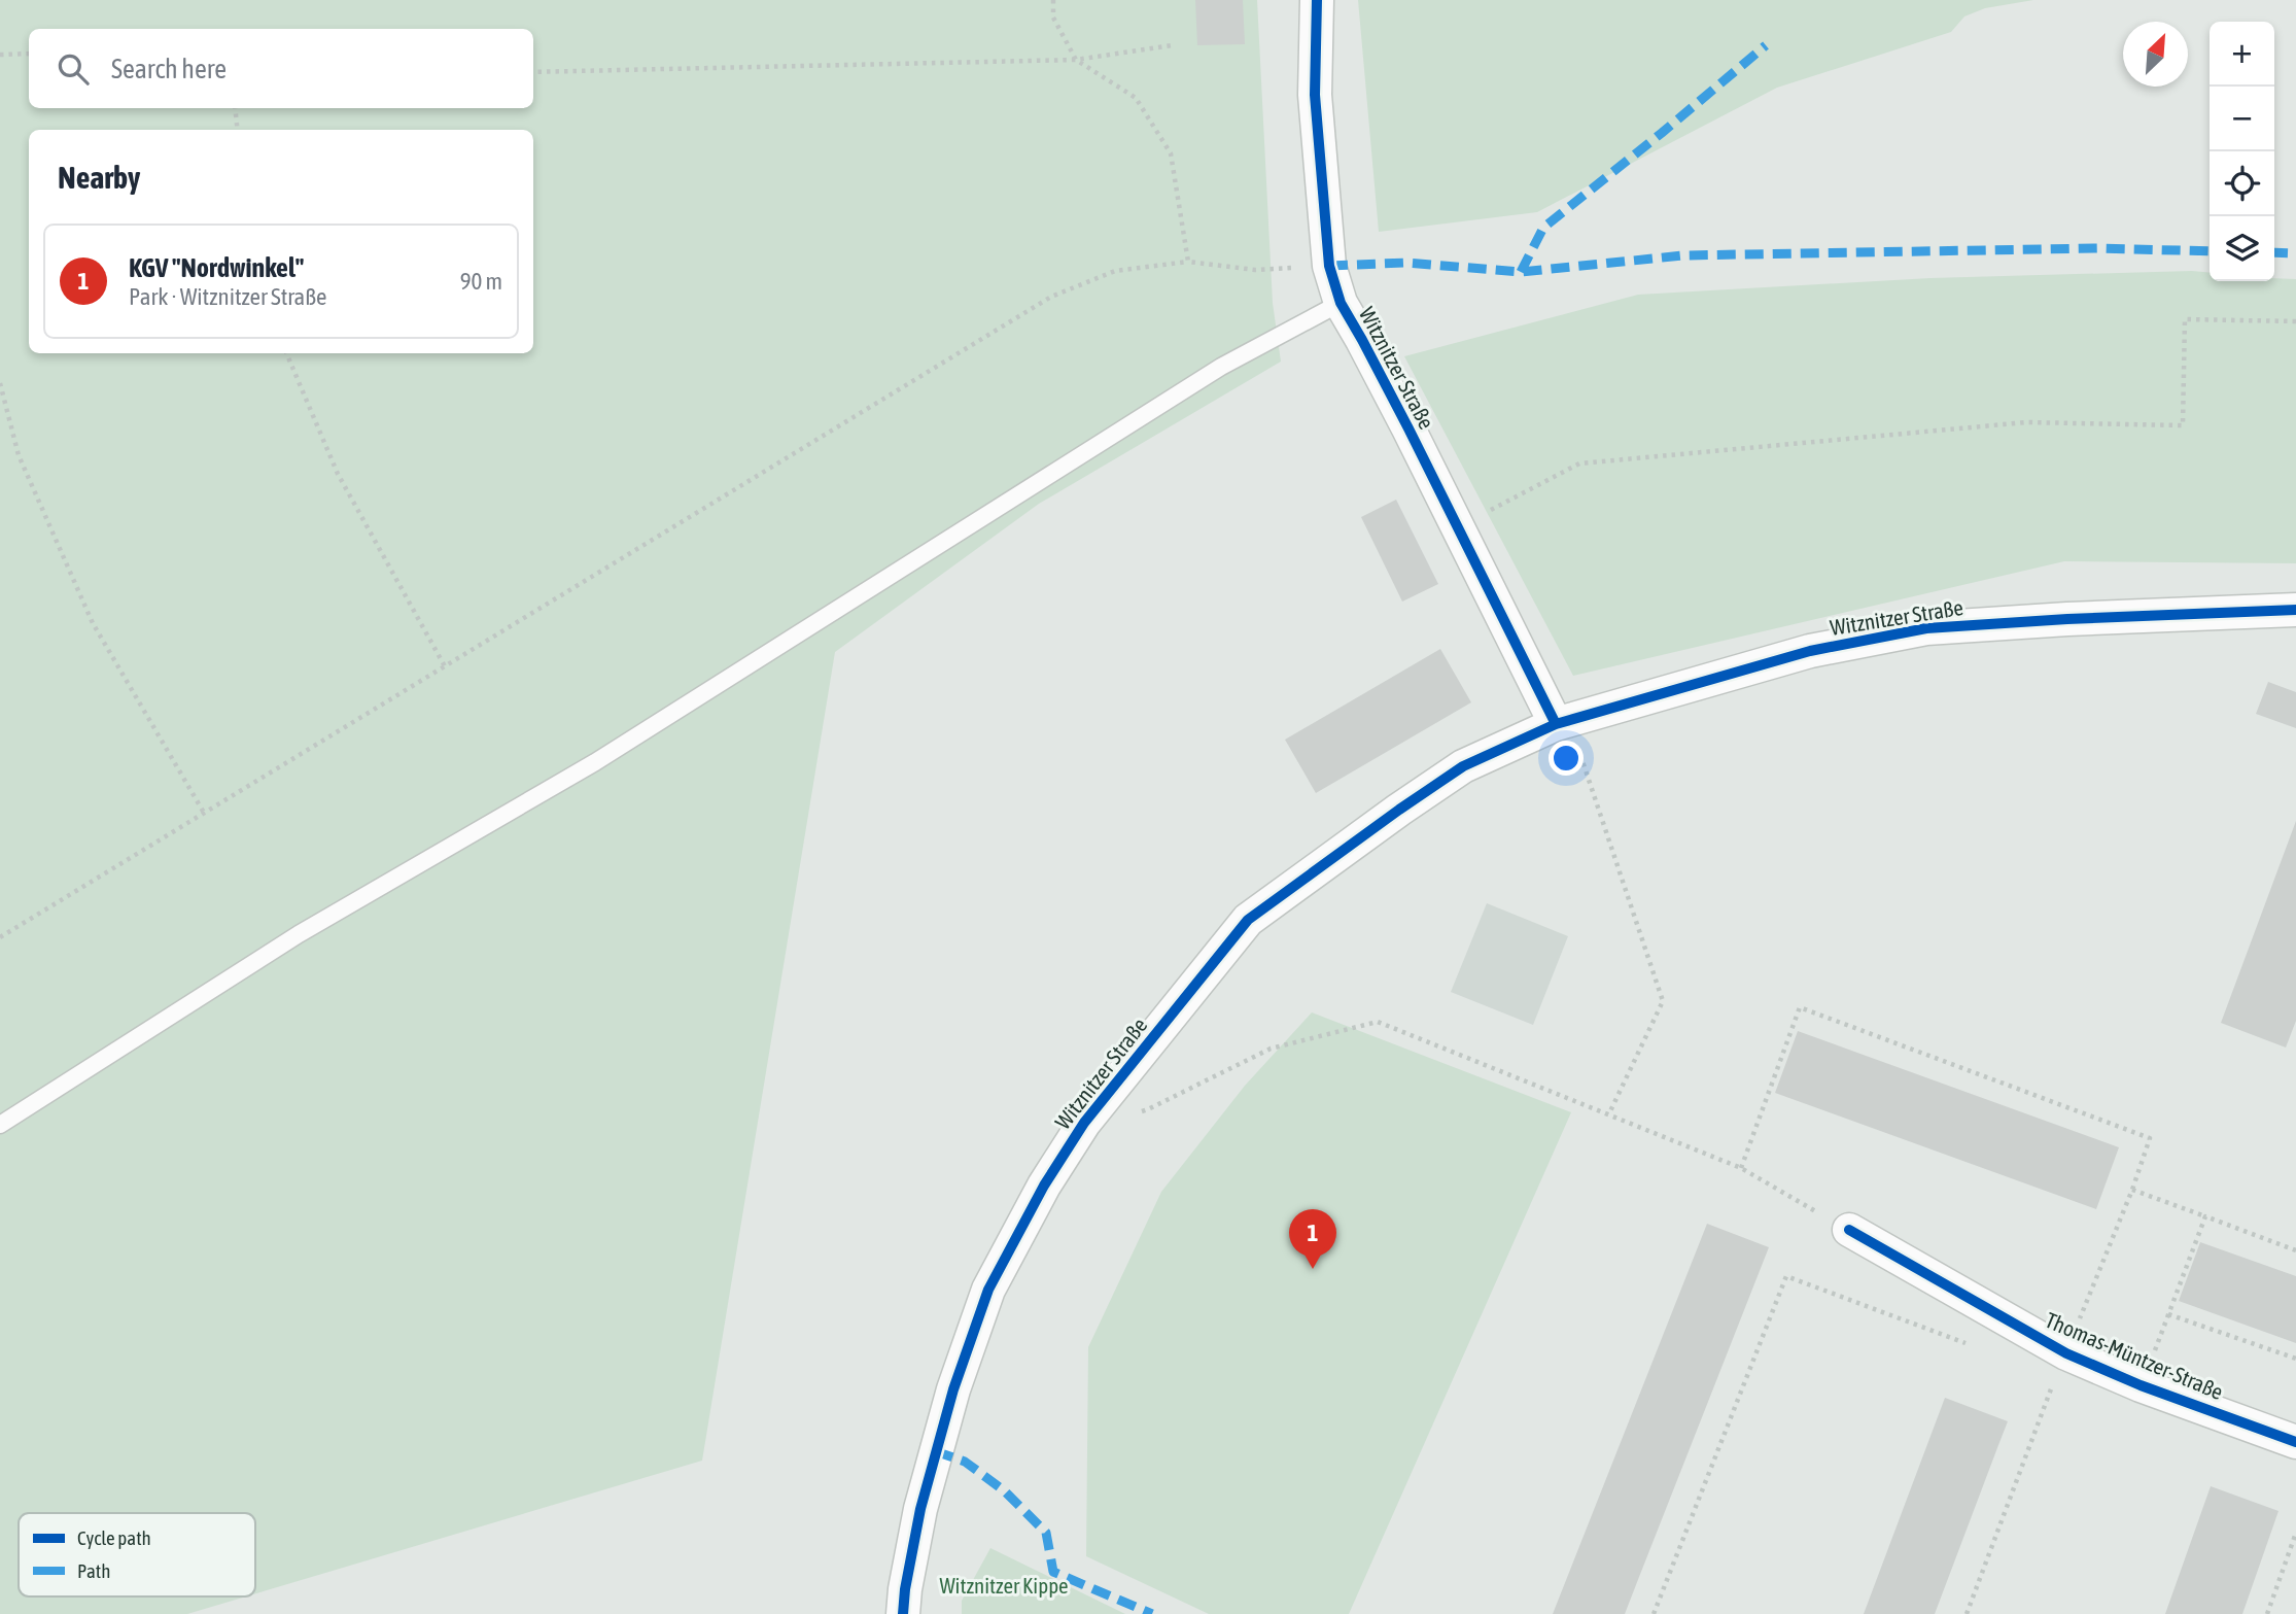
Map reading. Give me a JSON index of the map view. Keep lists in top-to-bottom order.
{
  "streets": {
    "street": ["Witznitzer Straße", "Thomas-Müntzer-Straße"]
  },
  "parks": ["Witznitzer Kippe"],
  "legend": ["Cycle path", "Path"],
  "north": "top right",
  "page": {
    "map_buttons": ["+", "−"],
    "search": "Search here",
    "heading": "Nearby",
    "list": [
      {
        "mark": "1",
        "name": "KGV \"Nordwinkel\"",
        "note": "Park · Witznitzer Straße",
        "value": "90 m"
      }
    ],
    "pins": "1"
  }
}
